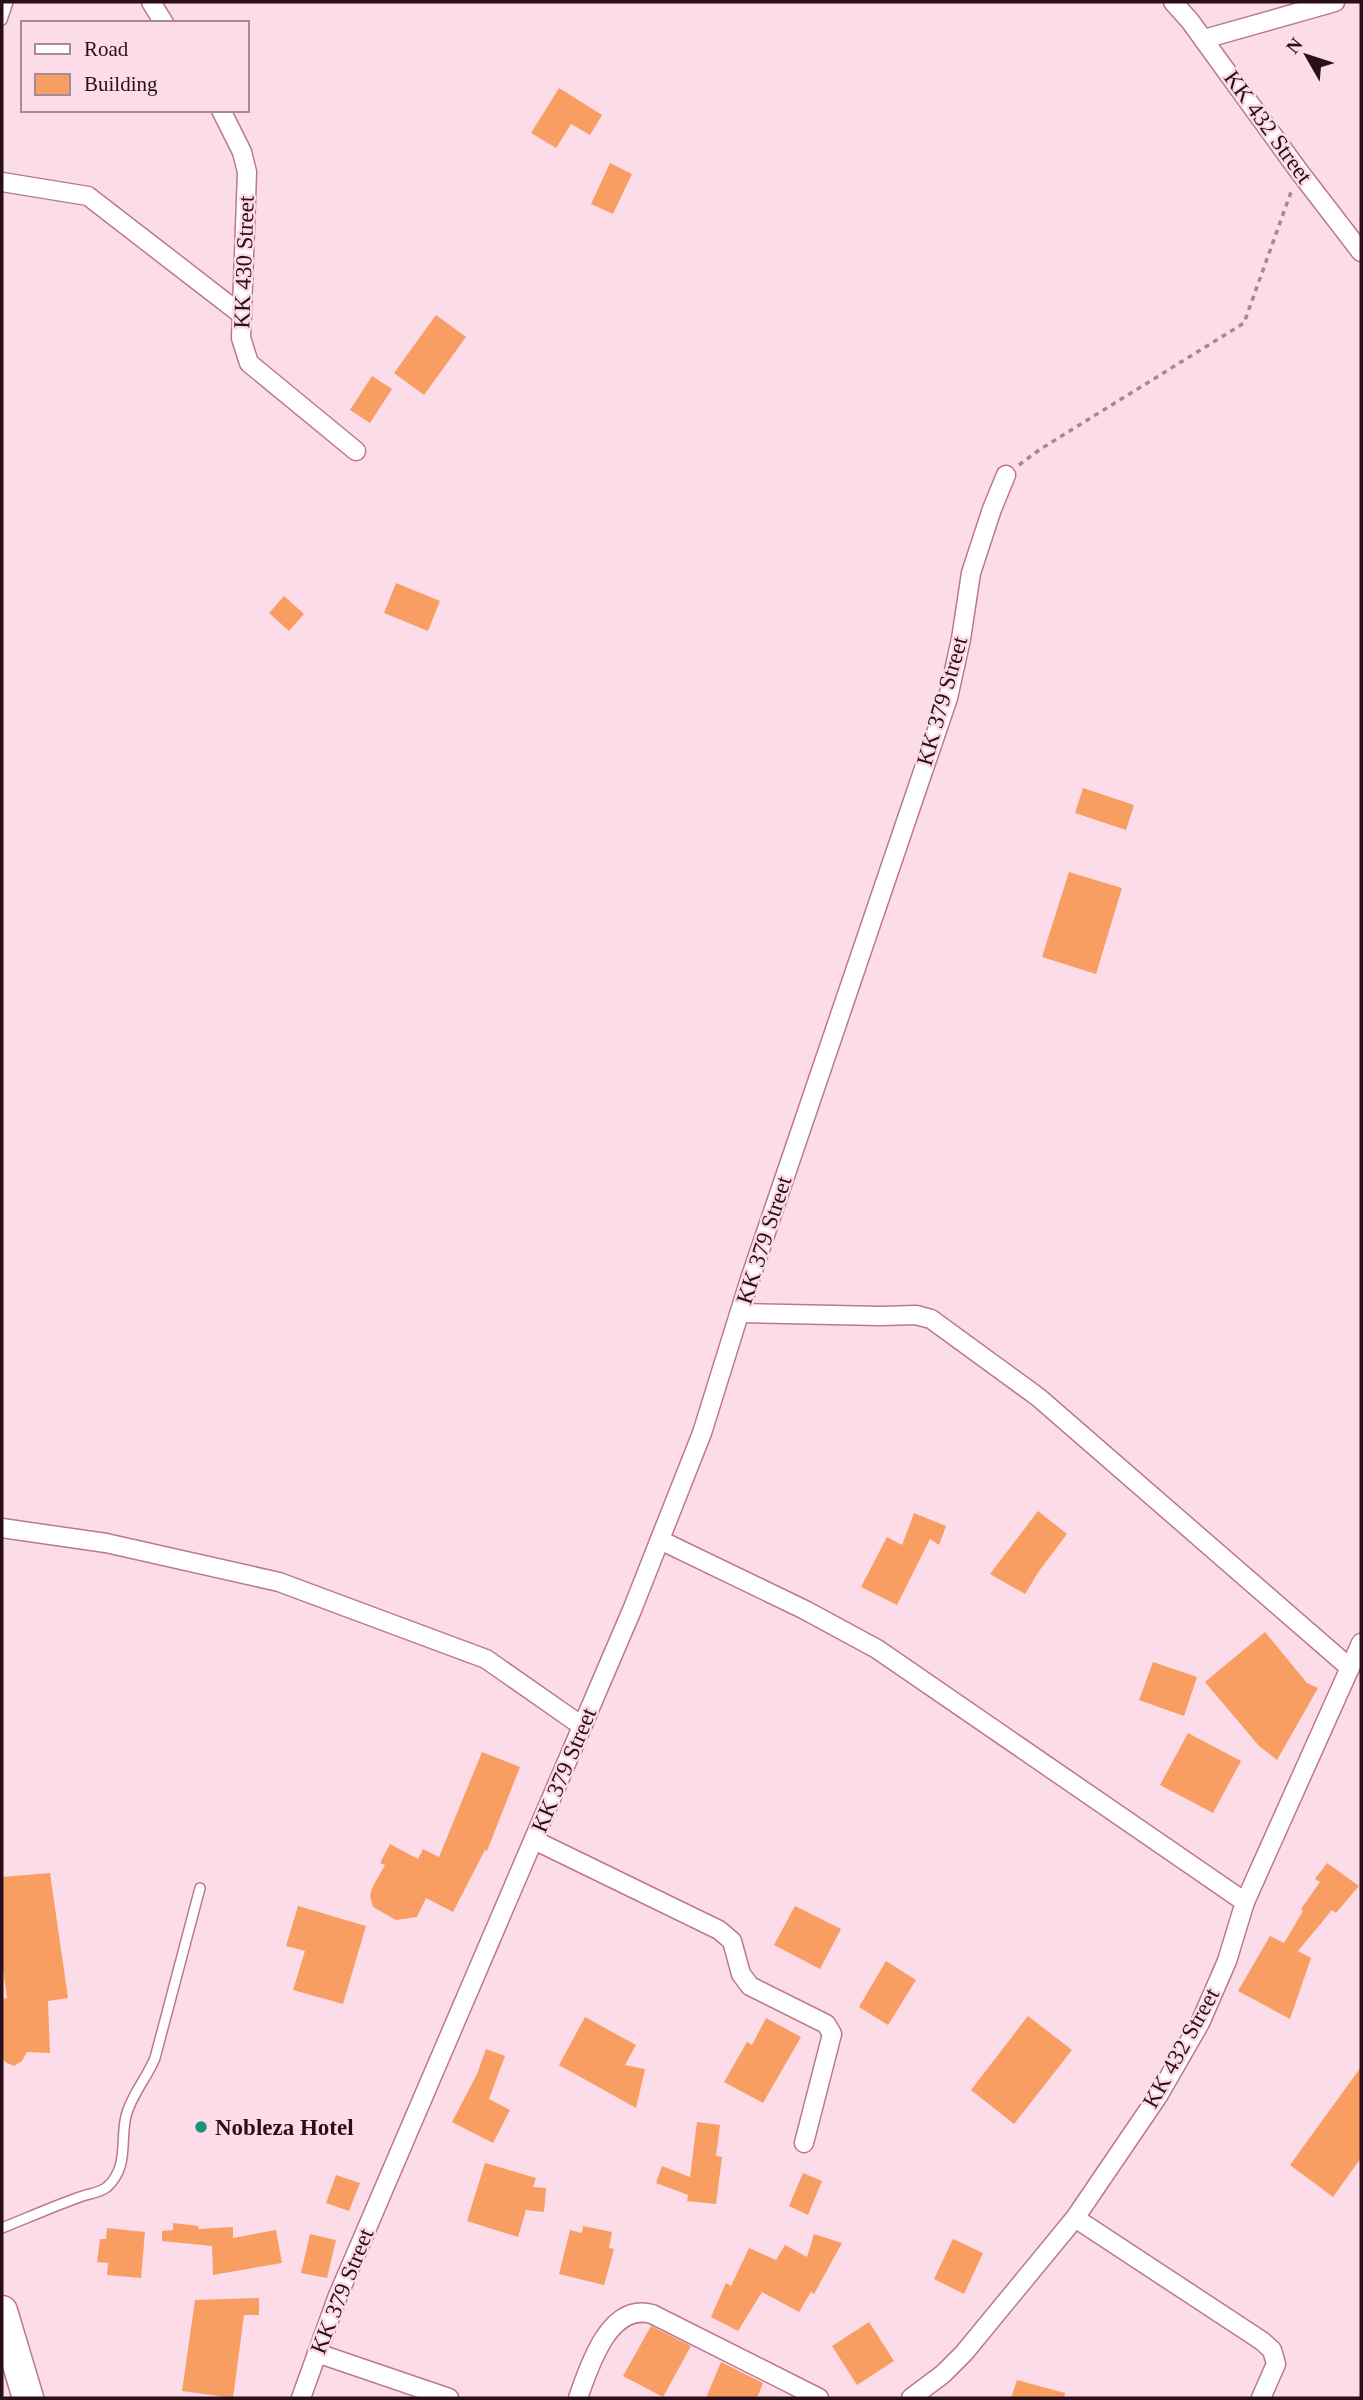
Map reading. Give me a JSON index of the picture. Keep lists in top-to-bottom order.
{
  "streets": {
    "street": ["KK 432 Street", "KK 430 Street", "KK 379 Street"]
  },
  "places": ["Nobleza Hotel"],
  "legend": ["Road", "Building"],
  "north": "top left"
}
